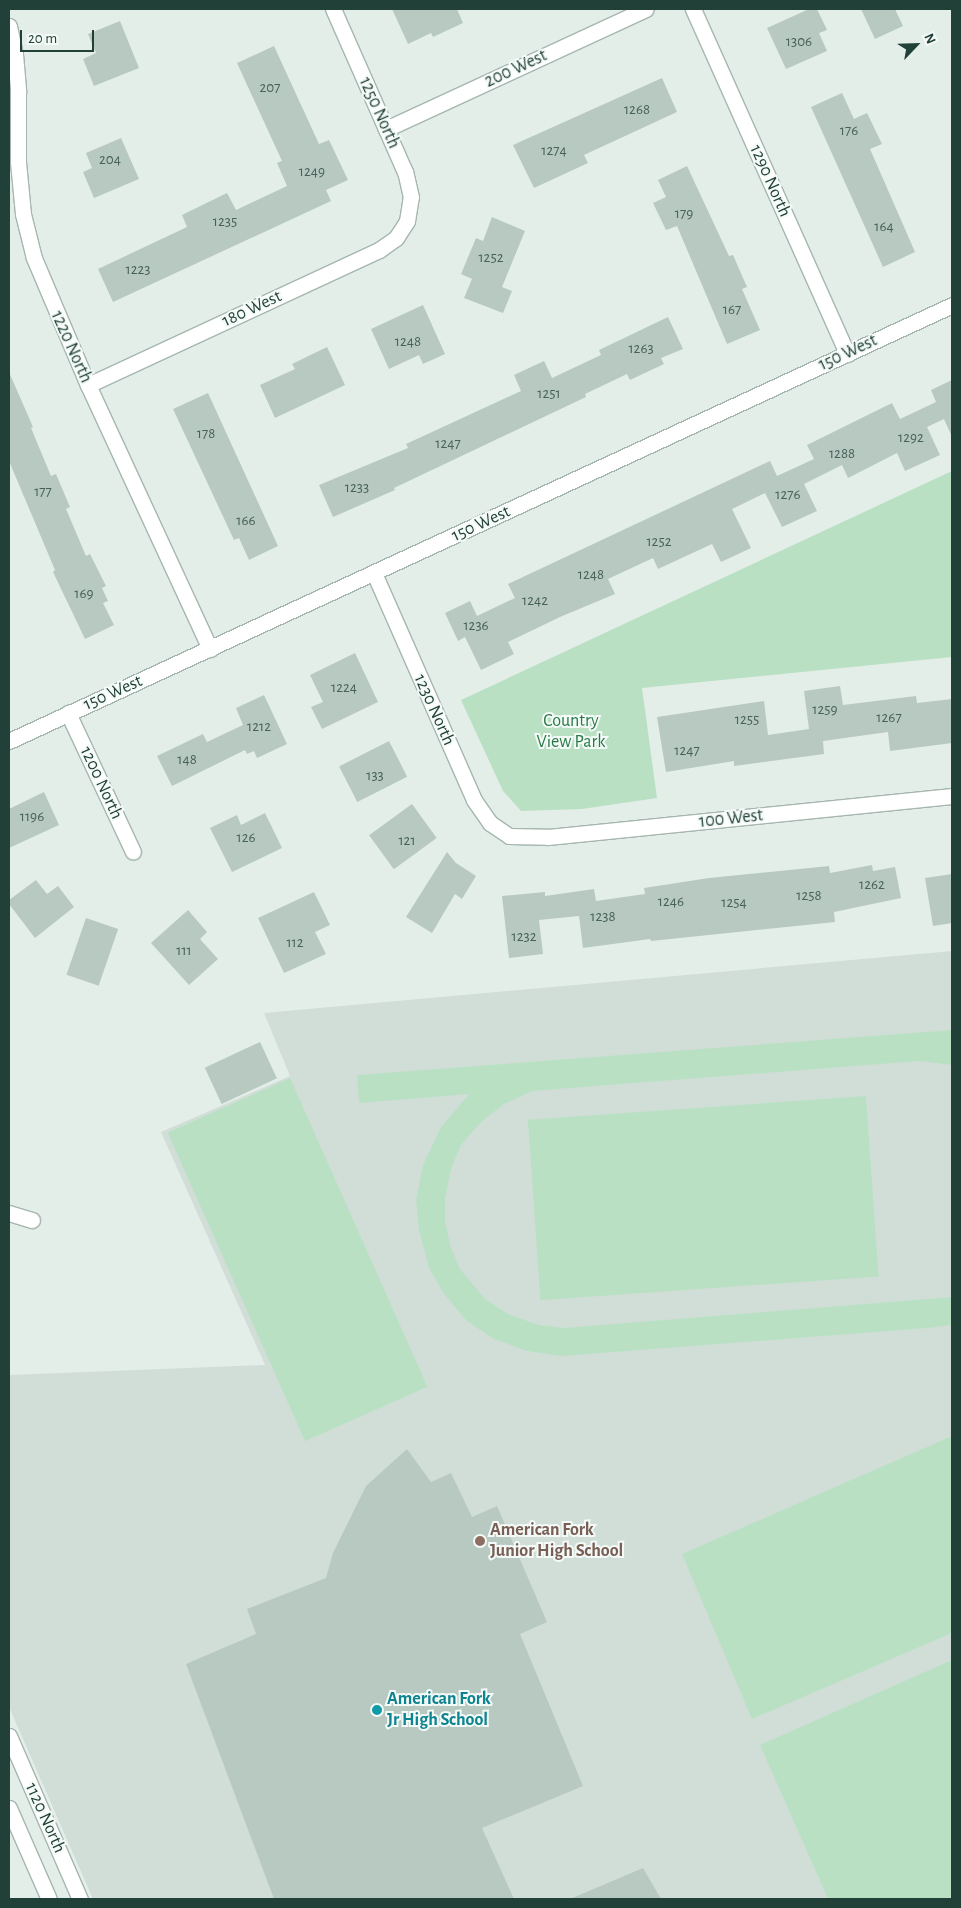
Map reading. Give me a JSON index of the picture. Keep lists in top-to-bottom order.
{
  "streets": {
    "street": [
      "200 West",
      "1250 North",
      "1290 North",
      "180 West",
      "1220 North",
      "150 West",
      "1230 North",
      "1200 North",
      "100 West",
      "1120 North"
    ]
  },
  "crossings": [
    ["200 West", "1250 North"],
    ["1250 North", "180 West"],
    ["1290 North", "150 West"],
    ["180 West", "1220 North"],
    ["1220 North", "150 West"],
    ["150 West", "1230 North"],
    ["150 West", "1200 North"],
    ["1230 North", "100 West"]
  ],
  "parks": ["Country View Park"],
  "places": ["American Fork Junior High School", "American Fork Jr High School"],
  "house_numbers": [
    "1306",
    "207",
    "1268",
    "176",
    "1274",
    "204",
    "1249",
    "179",
    "1235",
    "164",
    "1252",
    "1223",
    "167",
    "1248",
    "1263",
    "1251",
    "178",
    "1292",
    "1247",
    "1288",
    "1233",
    "177",
    "1276",
    "166",
    "1252",
    "1248",
    "169",
    "1242",
    "1236",
    "1224",
    "1259",
    "1267",
    "1255",
    "1212",
    "1247",
    "148",
    "133",
    "1196",
    "126",
    "121",
    "1262",
    "1258",
    "1246",
    "1254",
    "1238",
    "1232",
    "112",
    "111"
  ],
  "scale_bar": "20 m",
  "north": "top right"
}
